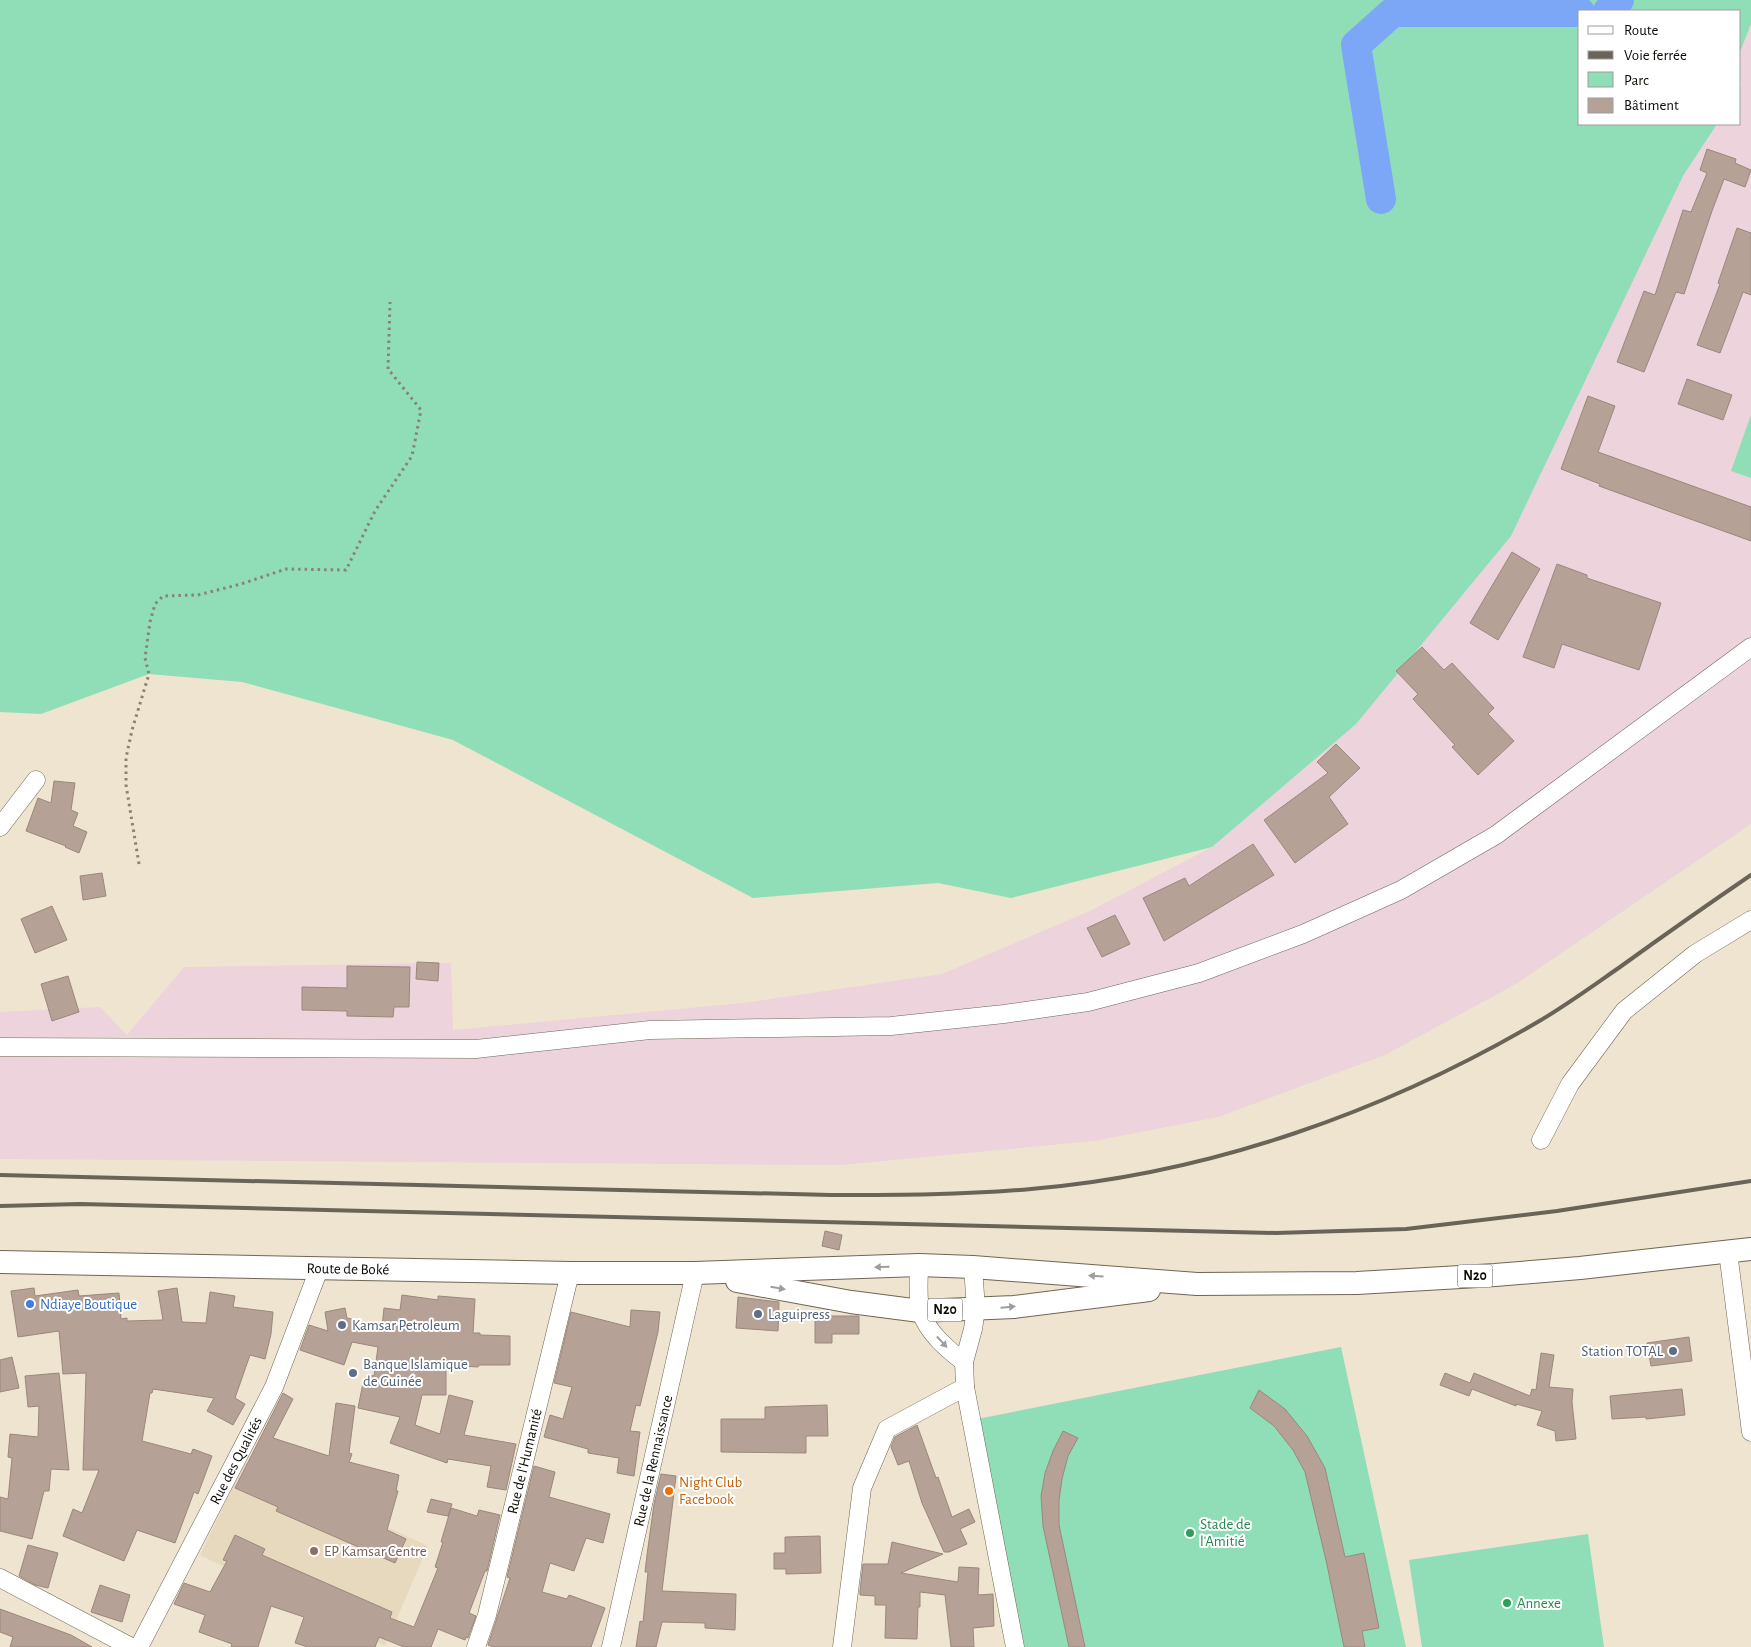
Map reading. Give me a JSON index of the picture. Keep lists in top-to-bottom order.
{
  "streets": {
    "main road": ["Route de Boké", "N20"],
    "street": ["Rue de la Rennaissance", "Rue des Qualités", "Rue de l'Humanité"]
  },
  "crossings": [
    ["Route de Boké", "N20"],
    ["Route de Boké", "Rue de la Rennaissance"],
    ["Route de Boké", "Rue des Qualités"],
    ["Route de Boké", "Rue de l'Humanité"],
    ["N20", "Rue de la Rennaissance"]
  ],
  "places": [
    "Ndiaye Boutique",
    "Laguipress",
    "Kamsar Petroleum",
    "Station TOTAL",
    "Banque Islamique de Guinée",
    "Night Club Facebook",
    "Stade de l'Amitié",
    "EP Kamsar Centre",
    "Annexe"
  ],
  "legend": [
    "Route",
    "Voie ferrée",
    "Parc",
    "Bâtiment"
  ]
}
